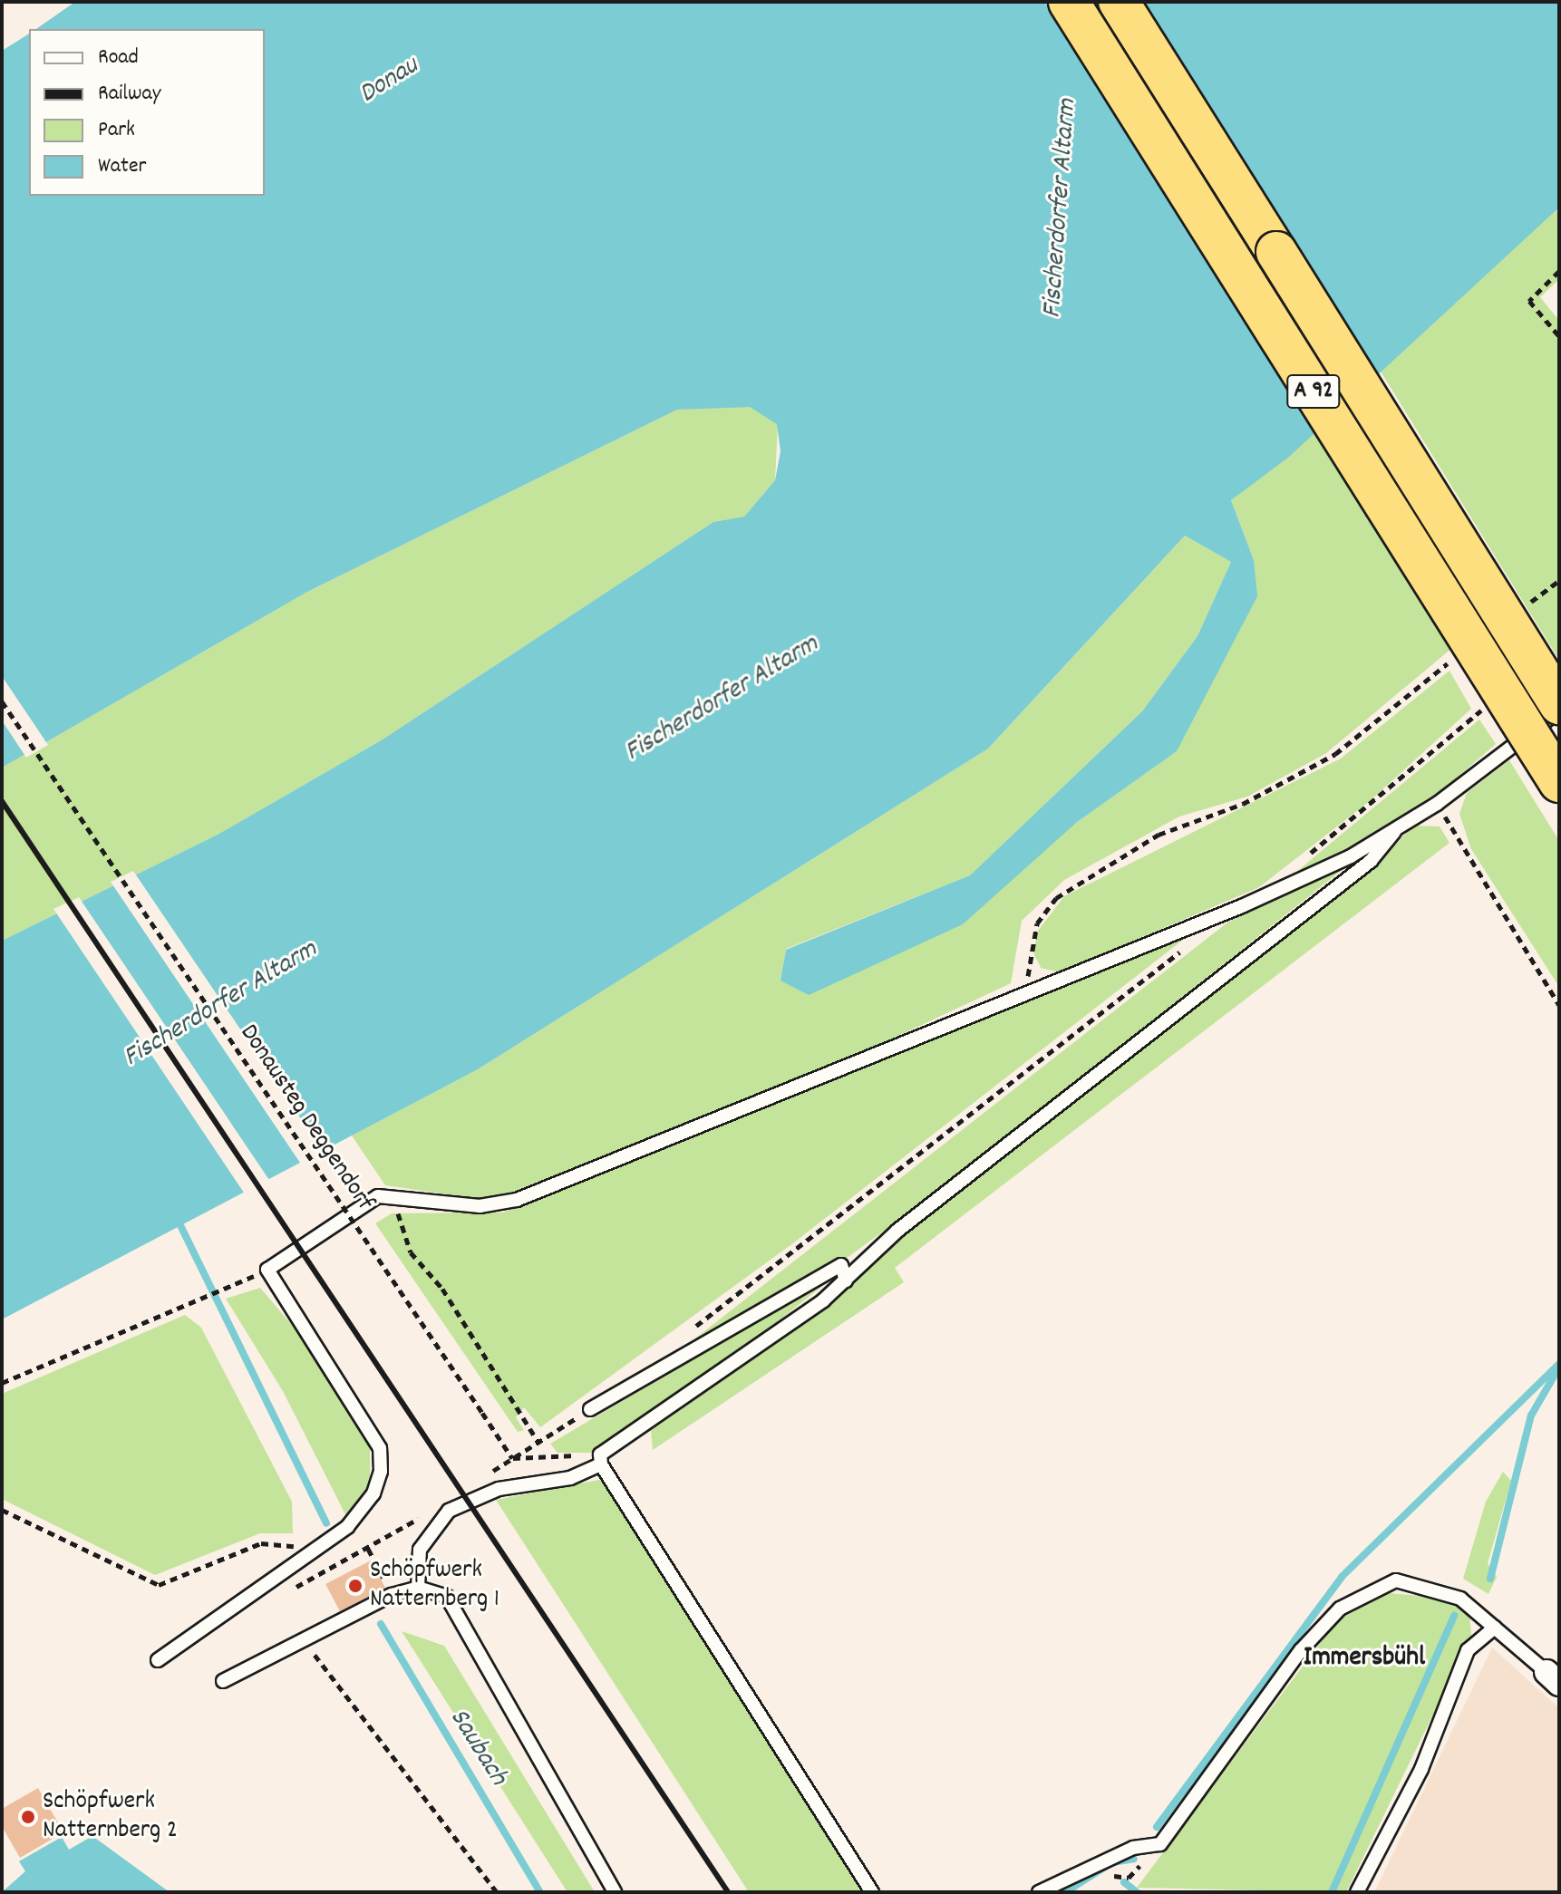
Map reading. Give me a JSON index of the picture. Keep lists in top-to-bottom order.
{
  "streets": {
    "highway": ["A 92"],
    "path": ["Donausteg Deggendorf"]
  },
  "districts": ["Immersbühl"],
  "water": ["Donau", "Fischerdorfer Altarm", "Saubach"],
  "places": ["Schöpfwerk Natternberg 1", "Schöpfwerk Natternberg 2"],
  "legend": [
    "Road",
    "Railway",
    "Park",
    "Water"
  ]
}
